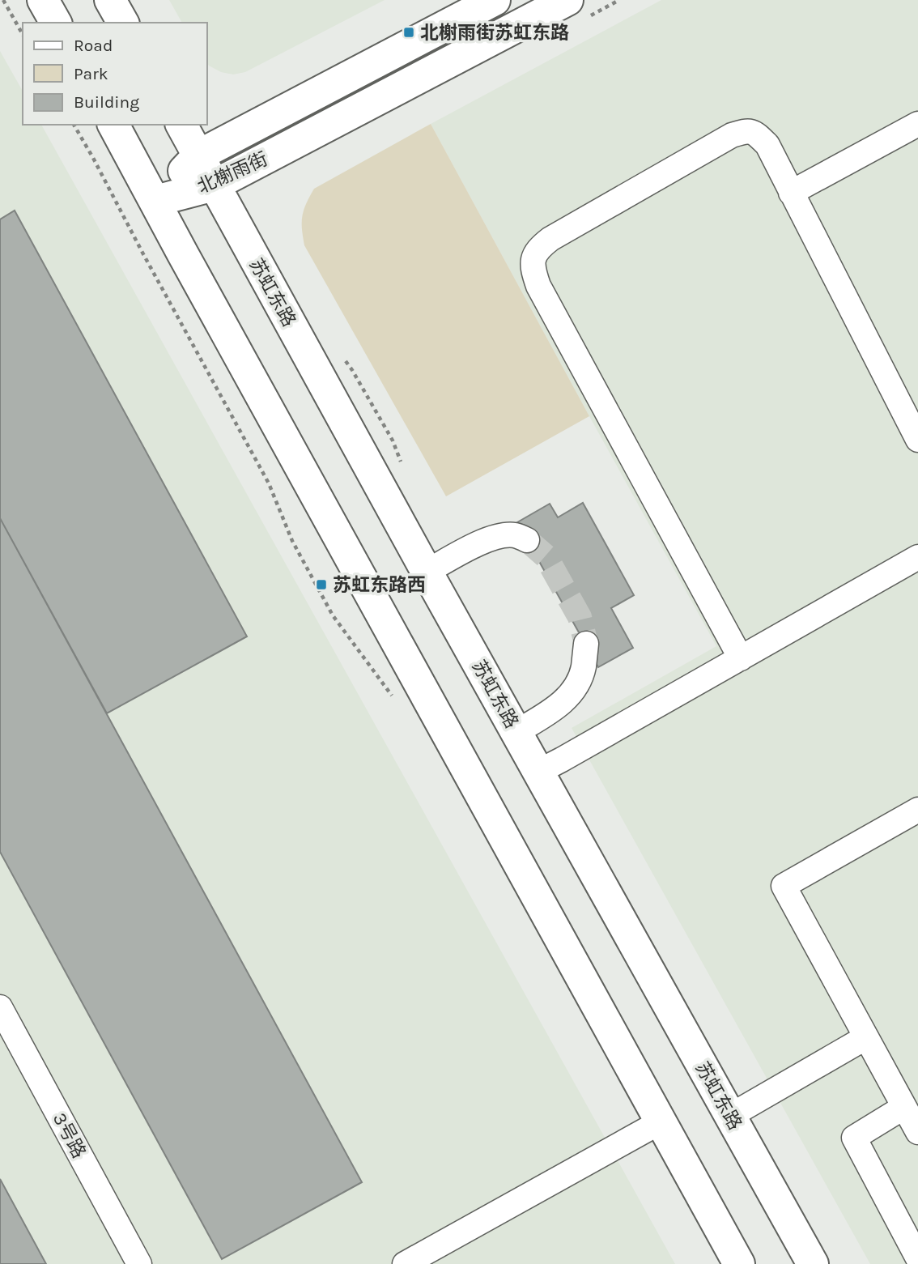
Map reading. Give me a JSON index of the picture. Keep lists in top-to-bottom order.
{
  "streets": {
    "main road": ["北榭雨街", "苏虹东路"],
    "lane": ["3号路"]
  },
  "crossings": [
    ["北榭雨街", "苏虹东路"]
  ],
  "places": {
    "transit": ["北榭雨街苏虹东路", "苏虹东路西"]
  },
  "legend": ["Road", "Park", "Building"]
}
